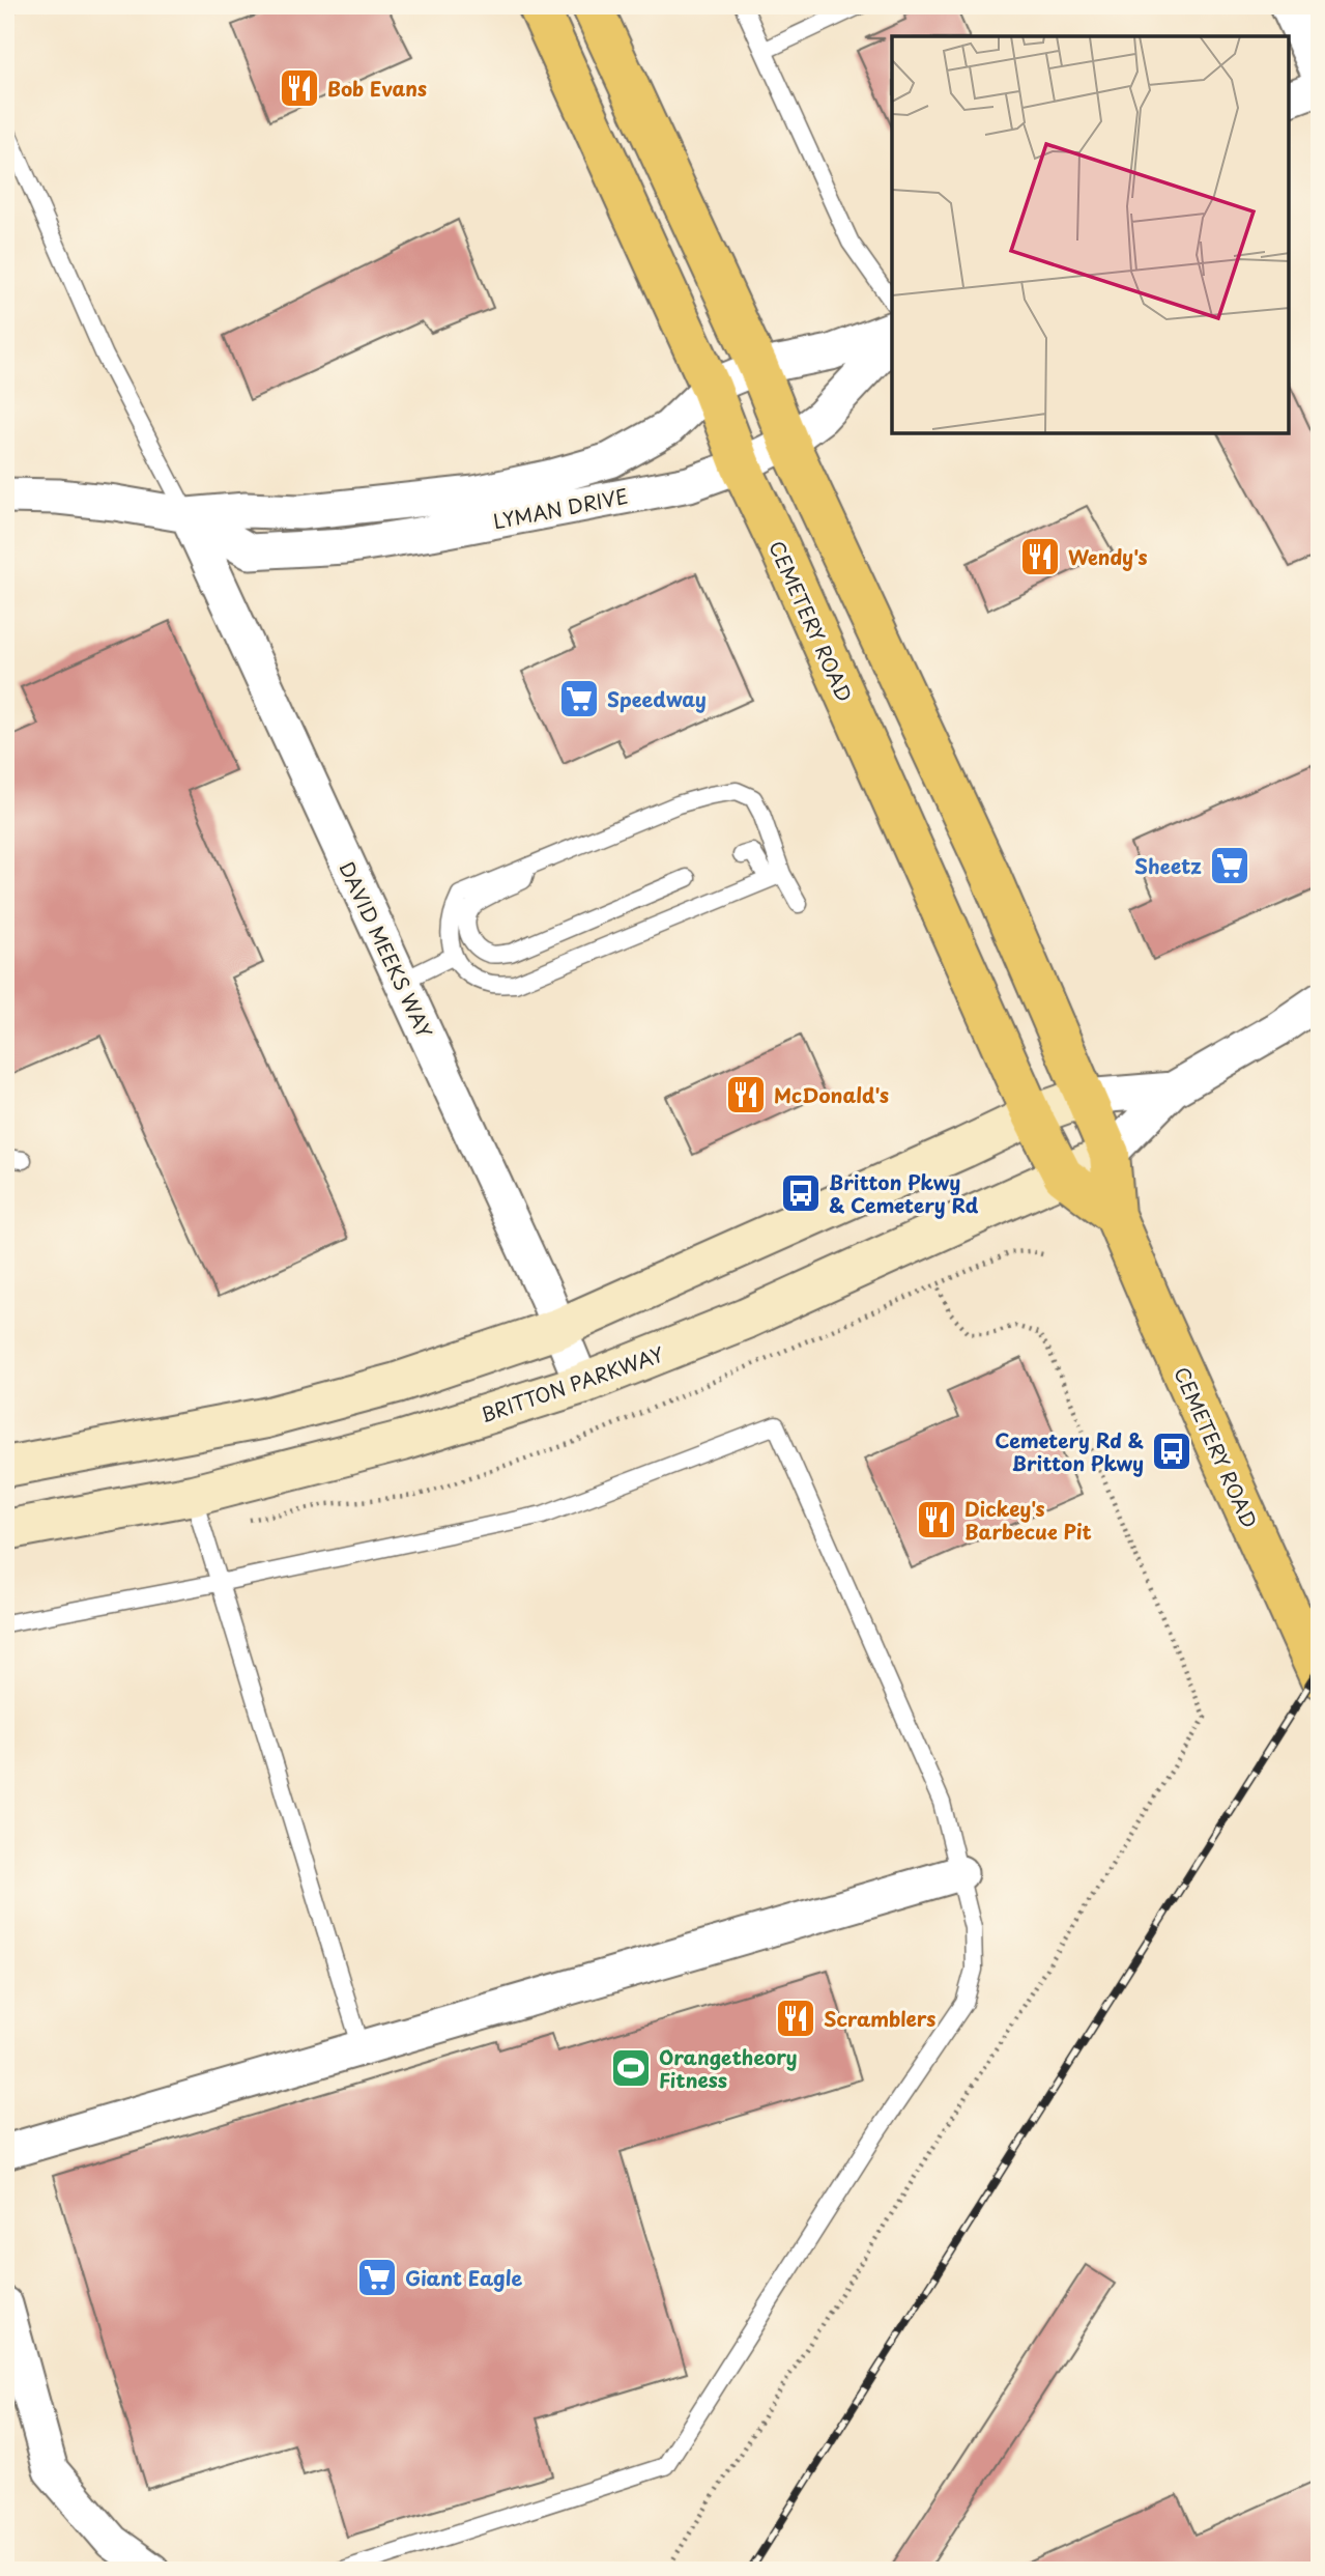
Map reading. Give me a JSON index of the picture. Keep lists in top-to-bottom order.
{
  "streets": {
    "main road": ["CEMETERY ROAD", "BRITTON PARKWAY"],
    "street": ["LYMAN DRIVE", "DAVID MEEKS WAY"]
  },
  "crossings": [
    ["LYMAN DRIVE", "CEMETERY ROAD"],
    ["LYMAN DRIVE", "DAVID MEEKS WAY"],
    ["CEMETERY ROAD", "BRITTON PARKWAY"],
    ["DAVID MEEKS WAY", "BRITTON PARKWAY"]
  ],
  "places": {
    "restaurant": [
      "Bob Evans",
      "Wendy's",
      "McDonald's",
      "Dickey's Barbecue Pit",
      "Scramblers"
    ],
    "supermarket": ["Speedway", "Sheetz", "Giant Eagle"],
    "bus stop": ["Britton Pkwy & Cemetery Rd", "Cemetery Rd & Britton Pkwy"],
    "sports": ["Orangetheory Fitness"]
  }
}
